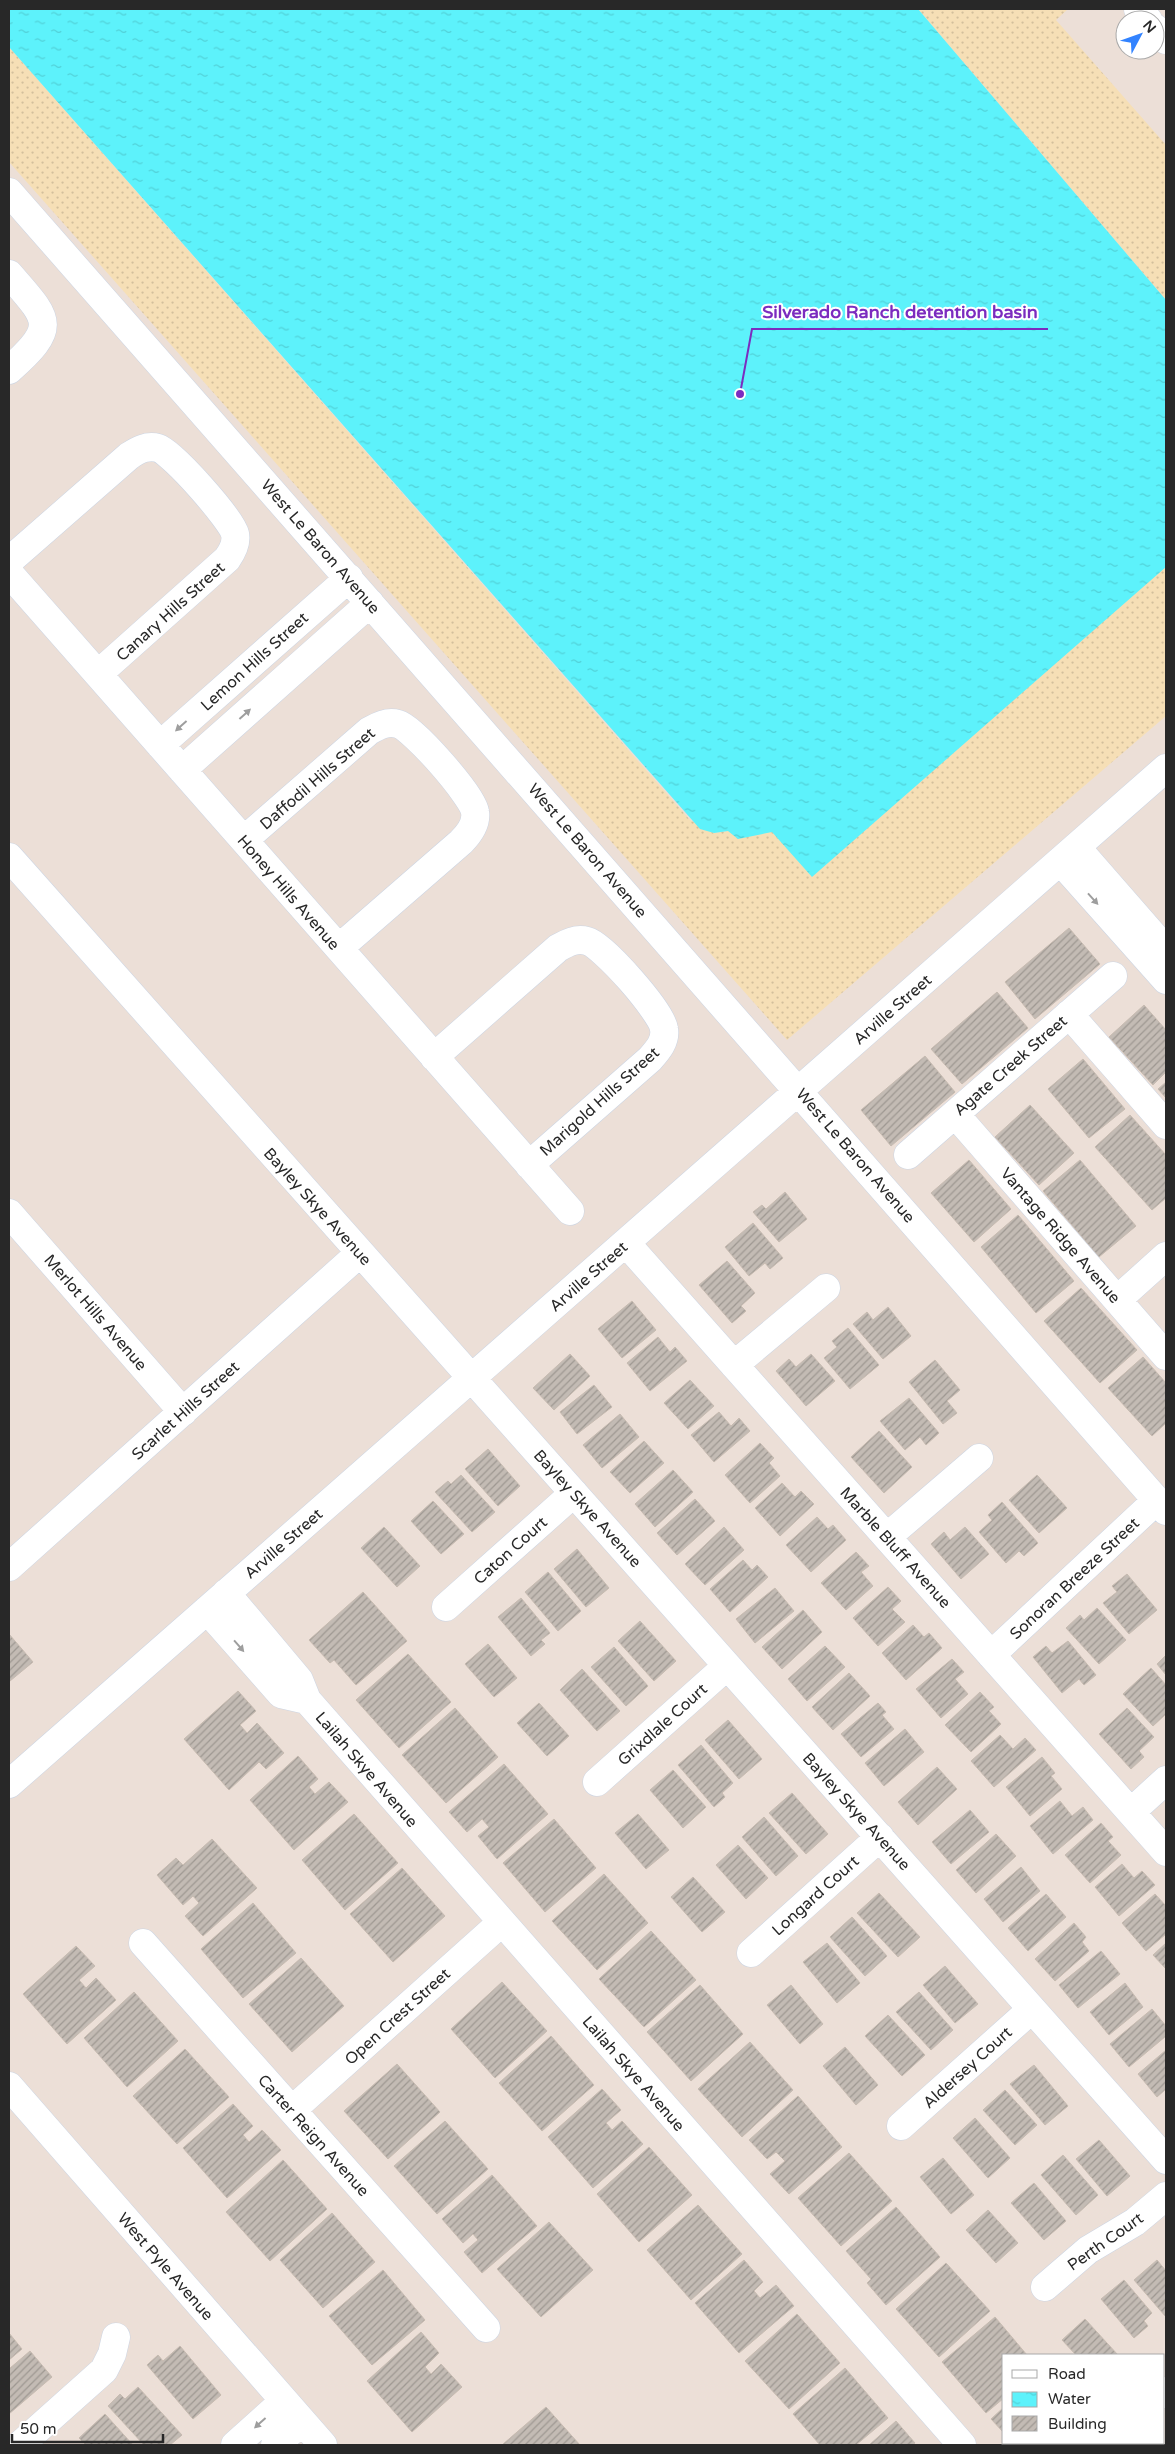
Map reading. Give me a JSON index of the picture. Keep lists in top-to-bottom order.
{
  "streets": {
    "street": [
      "West Le Baron Avenue",
      "Canary Hills Street",
      "Lemon Hills Street",
      "Daffodil Hills Street",
      "Honey Hills Avenue",
      "Arville Street",
      "Agate Creek Street",
      "Marigold Hills Street",
      "Bayley Skye Avenue",
      "Vantage Ridge Avenue",
      "Merlot Hills Avenue",
      "Scarlet Hills Street",
      "Marble Bluff Avenue",
      "Caton Court",
      "Sonoran Breeze Street",
      "Grixdlale Court",
      "Lailah Skye Avenue",
      "Longard Court",
      "Open Crest Street",
      "Aldersey Court",
      "Carter Reign Avenue",
      "Perth Court",
      "West Pyle Avenue"
    ]
  },
  "crossings": [
    ["West Le Baron Avenue", "Lemon Hills Street"],
    ["West Le Baron Avenue", "Arville Street"],
    ["West Le Baron Avenue", "Sonoran Breeze Street"],
    ["Canary Hills Street", "Honey Hills Avenue"],
    ["Lemon Hills Street", "Honey Hills Avenue"],
    ["Daffodil Hills Street", "Honey Hills Avenue"],
    ["Honey Hills Avenue", "Marigold Hills Street"],
    ["Arville Street", "Bayley Skye Avenue"],
    ["Arville Street", "Marble Bluff Avenue"],
    ["Arville Street", "Lailah Skye Avenue"],
    ["Agate Creek Street", "Vantage Ridge Avenue"],
    ["Bayley Skye Avenue", "Scarlet Hills Street"],
    ["Bayley Skye Avenue", "Caton Court"],
    ["Bayley Skye Avenue", "Grixdlale Court"],
    ["Bayley Skye Avenue", "Longard Court"],
    ["Bayley Skye Avenue", "Aldersey Court"],
    ["Merlot Hills Avenue", "Scarlet Hills Street"],
    ["Marble Bluff Avenue", "Sonoran Breeze Street"],
    ["Lailah Skye Avenue", "Open Crest Street"],
    ["Open Crest Street", "Carter Reign Avenue"]
  ],
  "places": ["Silverado Ranch detention basin"],
  "legend": ["Road", "Water", "Building"],
  "scale_bar": "50 m",
  "north": "top right"
}
